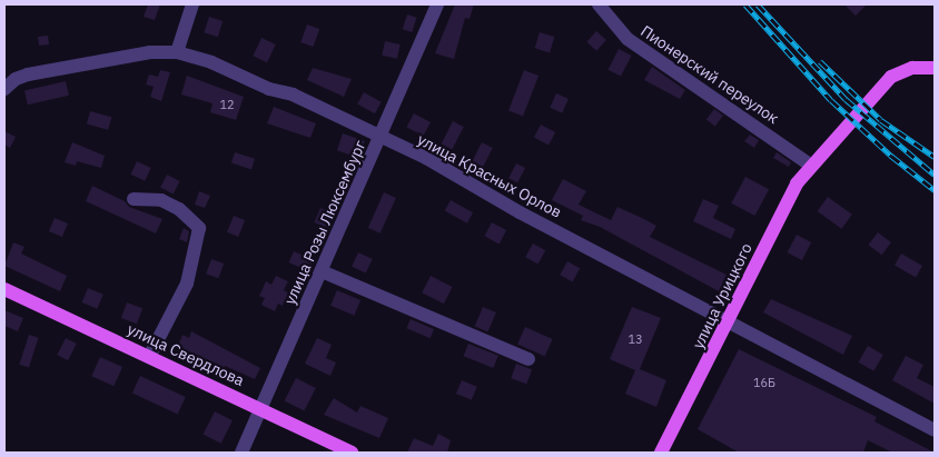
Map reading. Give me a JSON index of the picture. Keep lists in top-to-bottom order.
{
  "streets": {
    "main road": ["улица Урицкого", "улица Свердлова"],
    "street": ["Пионерский переулок", "улица Красных Орлов", "улица Розы Люксембург"]
  },
  "crossings": [
    ["Пионерский переулок", "улица Урицкого"],
    ["улица Красных Орлов", "улица Розы Люксембург"],
    ["улица Красных Орлов", "улица Урицкого"],
    ["улица Розы Люксембург", "улица Свердлова"]
  ],
  "house_numbers": ["12", "13", "16Б"]
}
